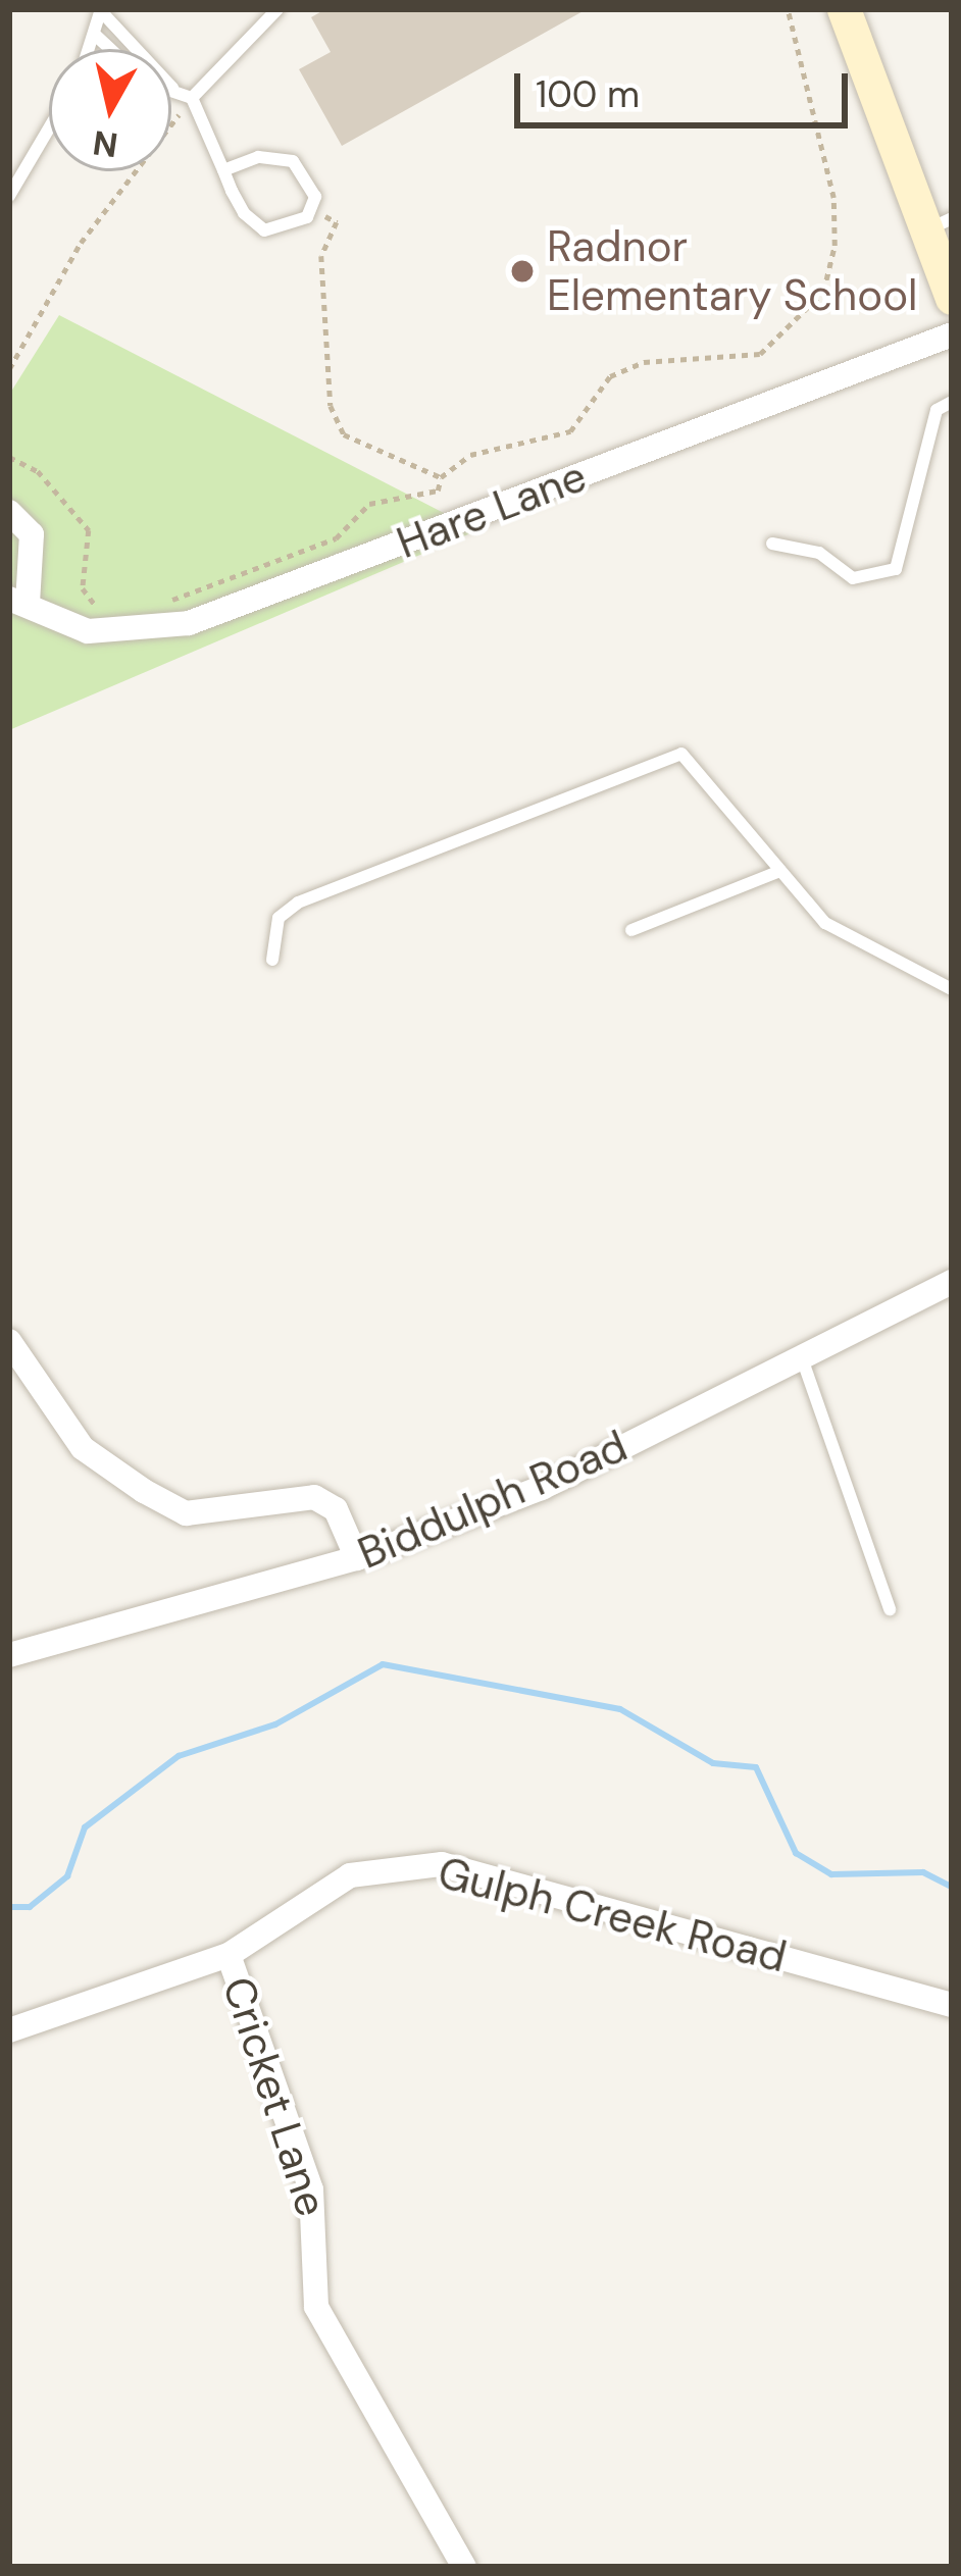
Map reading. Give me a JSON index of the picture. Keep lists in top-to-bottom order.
{
  "streets": {
    "street": [
      "Hare Lane",
      "Biddulph Road",
      "Gulph Creek Road",
      "Cricket Lane"
    ]
  },
  "crossings": [
    ["Gulph Creek Road", "Cricket Lane"]
  ],
  "places": ["Radnor Elementary School"],
  "scale_bar": "100 m",
  "north": "bottom"
}
